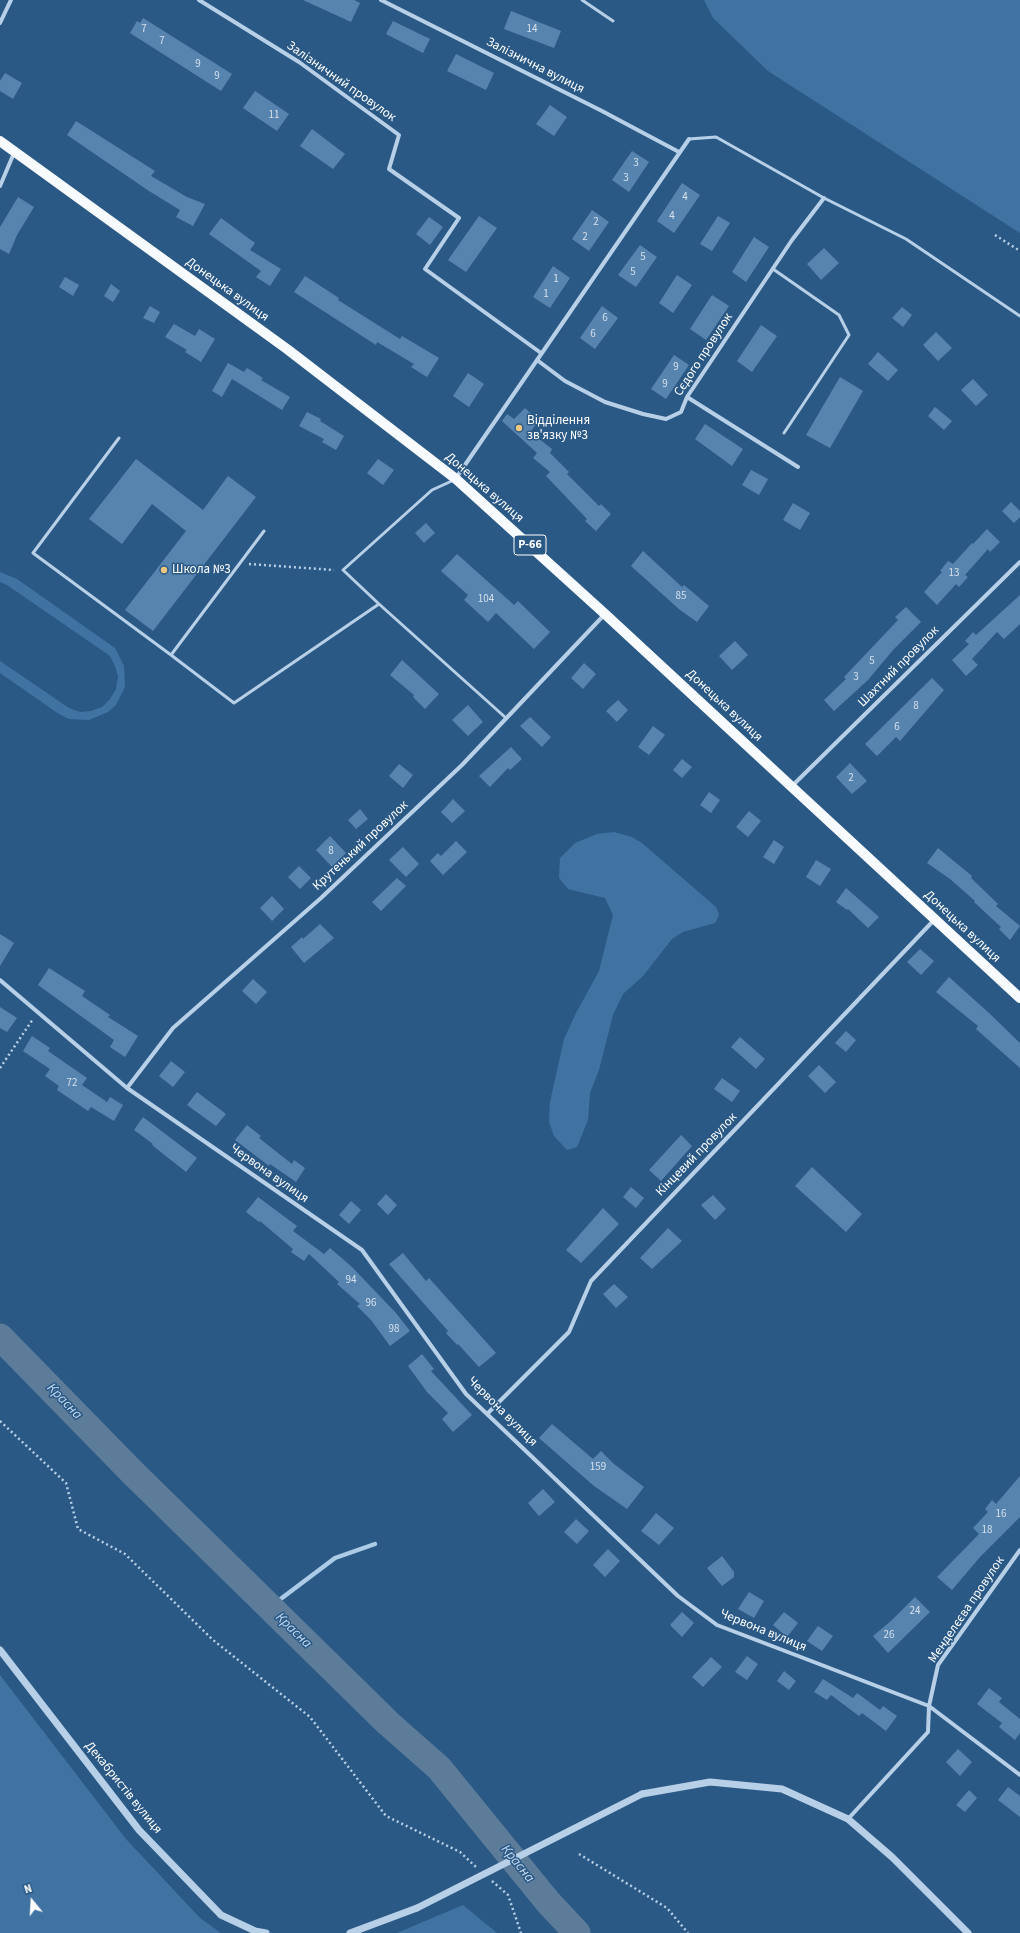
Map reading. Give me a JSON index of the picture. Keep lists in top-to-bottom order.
{
  "streets": {
    "main road": ["Донецька вулиця", "Р-66"],
    "street": [
      "Залізнична вулиця",
      "Залізничний провулок",
      "Сєдого провулок",
      "Шахтний провулок",
      "Крутенький провулок",
      "Кінцевий провулок",
      "Червона вулиця",
      "Менделєєва провулок",
      "Декабристів вулиця"
    ]
  },
  "crossings": [
    ["Донецька вулиця", "Шахтний провулок"],
    ["Донецька вулиця", "Крутенький провулок"],
    ["Донецька вулиця", "Кінцевий провулок"],
    ["Крутенький провулок", "Червона вулиця"],
    ["Кінцевий провулок", "Червона вулиця"],
    ["Червона вулиця", "Менделєєва провулок"]
  ],
  "water": ["Красна"],
  "places": ["Відділення зв'язку №3", "Школа №3"],
  "house_numbers": [
    "7",
    "14",
    "7",
    "9",
    "9",
    "11",
    "3",
    "3",
    "4",
    "4",
    "2",
    "2",
    "5",
    "5",
    "1",
    "1",
    "6",
    "6",
    "9",
    "9",
    "13",
    "85",
    "104",
    "5",
    "3",
    "8",
    "6",
    "2",
    "8",
    "72",
    "94",
    "96",
    "98",
    "159",
    "16",
    "18",
    "24",
    "26"
  ],
  "north": "top"
}
